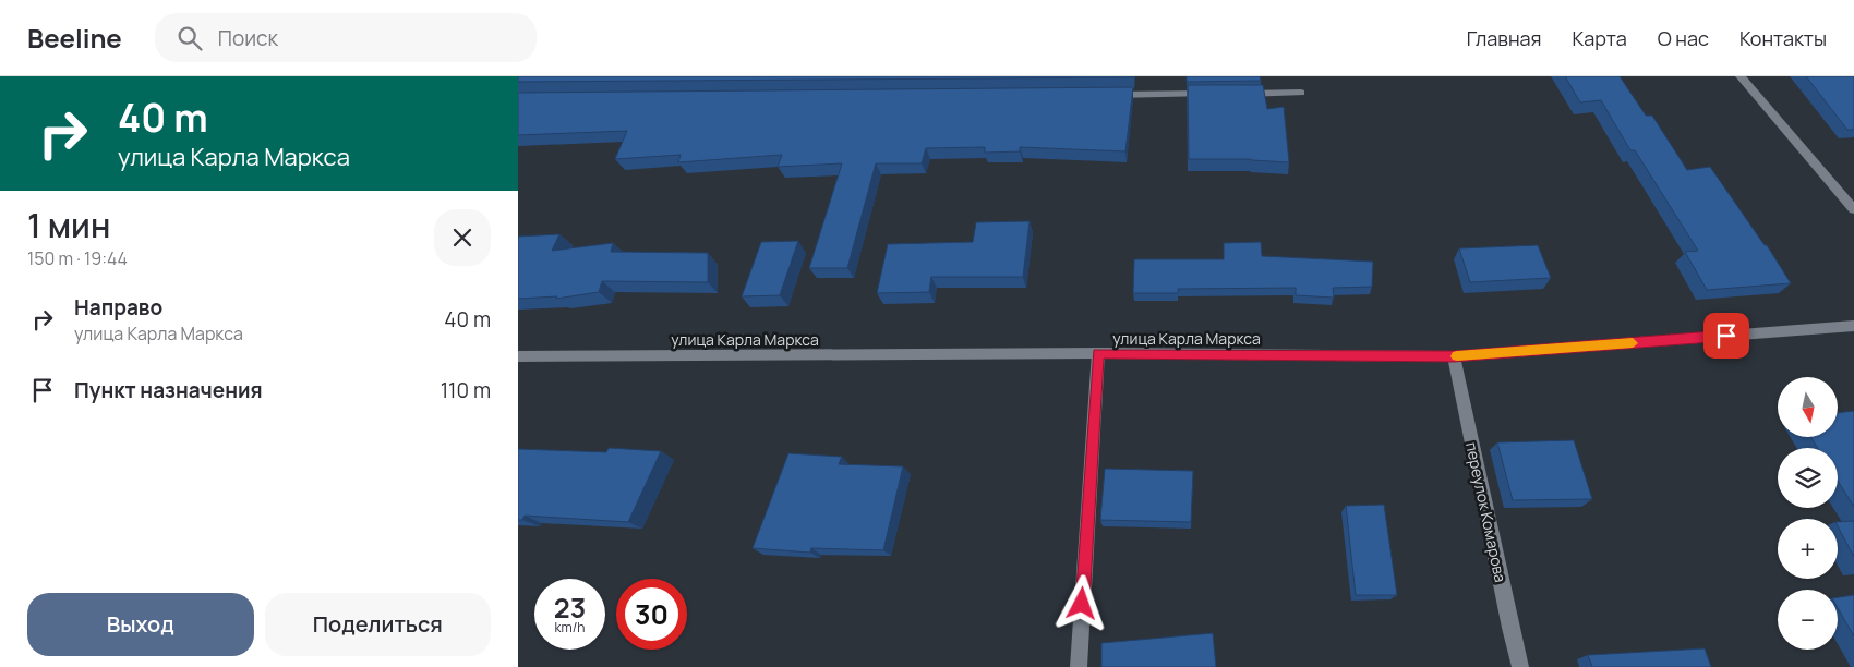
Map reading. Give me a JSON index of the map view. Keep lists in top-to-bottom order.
{
  "streets": {
    "street": ["улица Карла Маркса", "переулок Комарова"]
  },
  "crossings": [
    ["улица Карла Маркса", "переулок Комарова"]
  ],
  "north": "bottom",
  "page": {
    "header": "Beeline",
    "search": "Поиск",
    "nav": [
      "Главная",
      "Карта",
      "О нас",
      "Контакты"
    ],
    "turn": ["40 m", "улица Карла Маркса"],
    "heading": ["1 мин", "150 m · 19:44"],
    "list": [
      {
        "name": "Направо",
        "note": "улица Карла Маркса",
        "value": "40 m"
      },
      {
        "name": "Пункт назначения",
        "value": "110 m"
      }
    ],
    "map_buttons": ["+", "−"],
    "speed": "23 km/h",
    "limit": "30",
    "buttons": ["Выход", "Поделиться"]
  }
}
